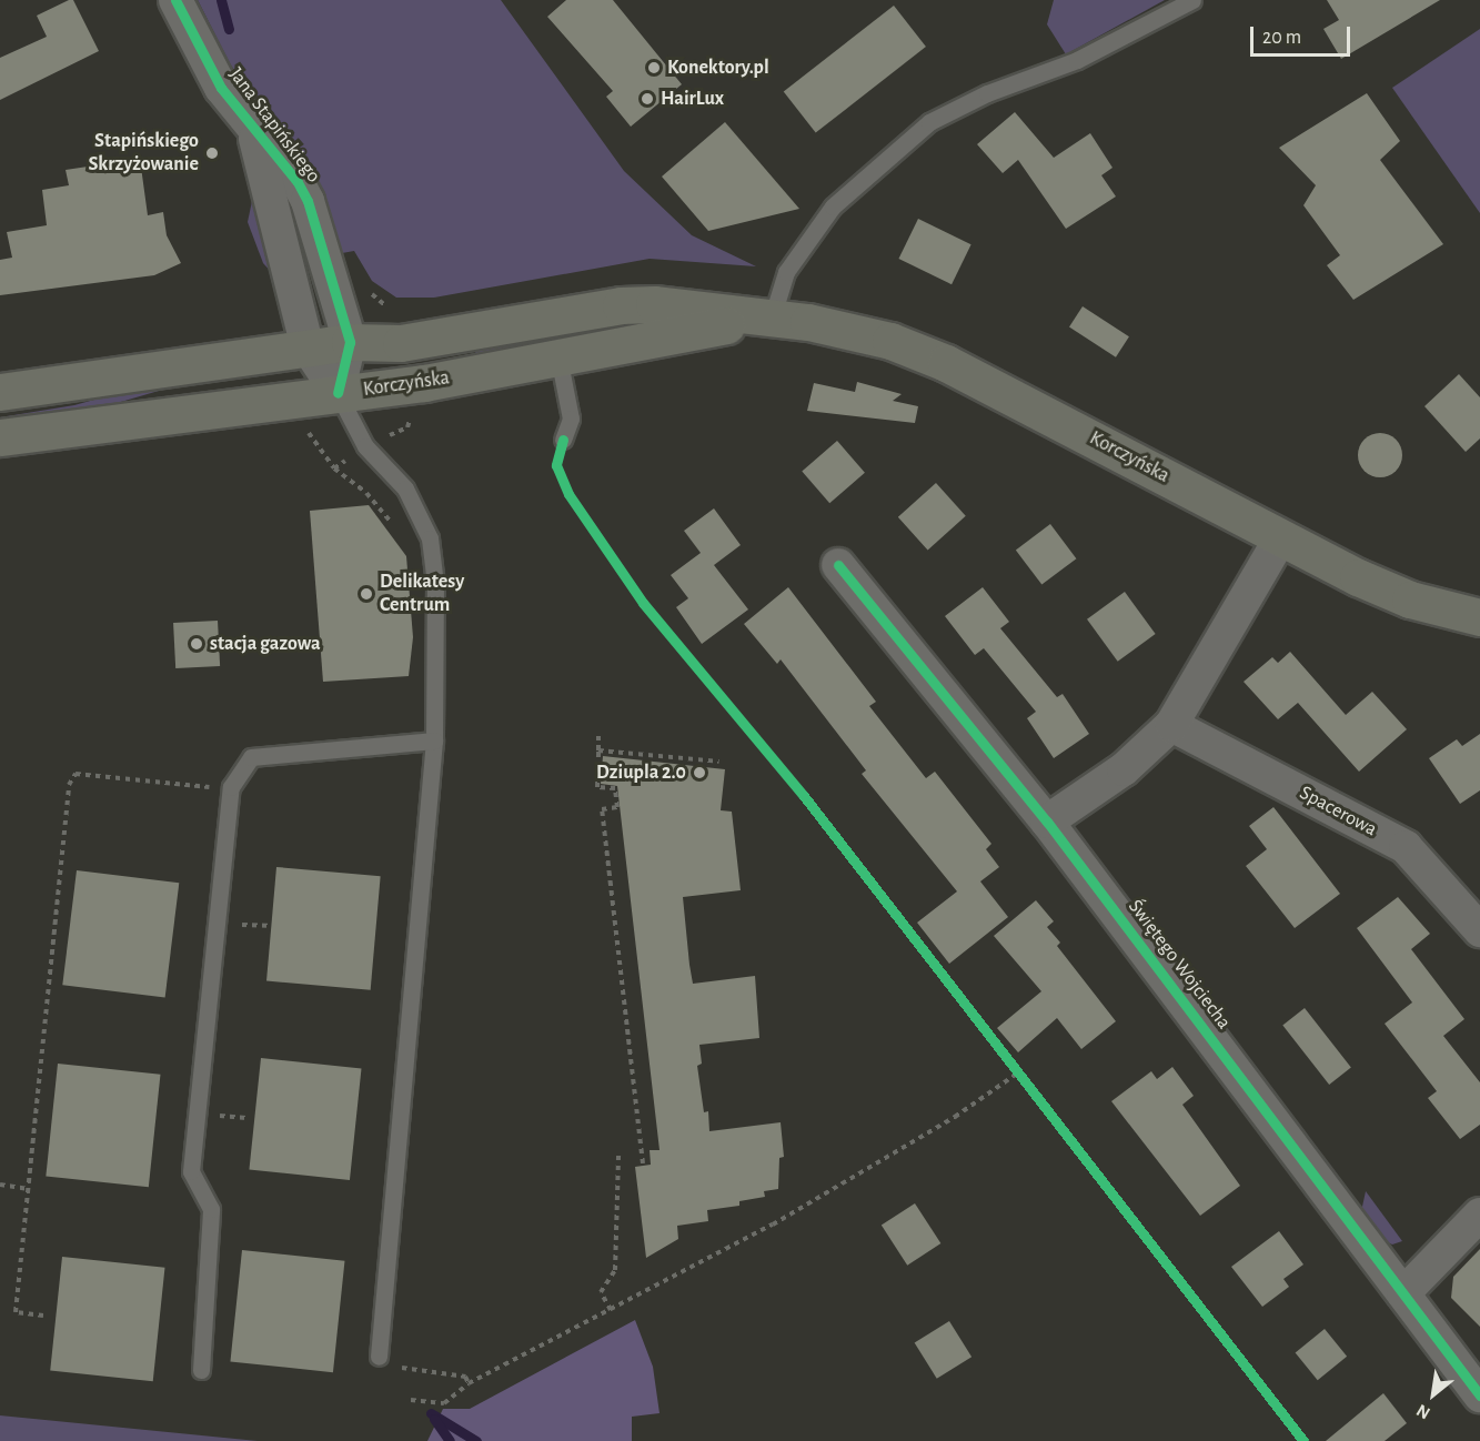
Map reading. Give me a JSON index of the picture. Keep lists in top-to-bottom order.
{
  "streets": {
    "main road": ["Korczyńska"],
    "street": ["Jana Stapińskiego", "Spacerowa", "Świętego Wojciecha"]
  },
  "crossings": [
    ["Jana Stapińskiego", "Korczyńska"]
  ],
  "places": [
    "Konektory.pl",
    "HairLux",
    "Stapińskiego Skrzyżowanie",
    "Delikatesy Centrum",
    "stacja gazowa",
    "Dziupla 2.0"
  ],
  "scale_bar": "20 m",
  "north": "bottom left"
}
